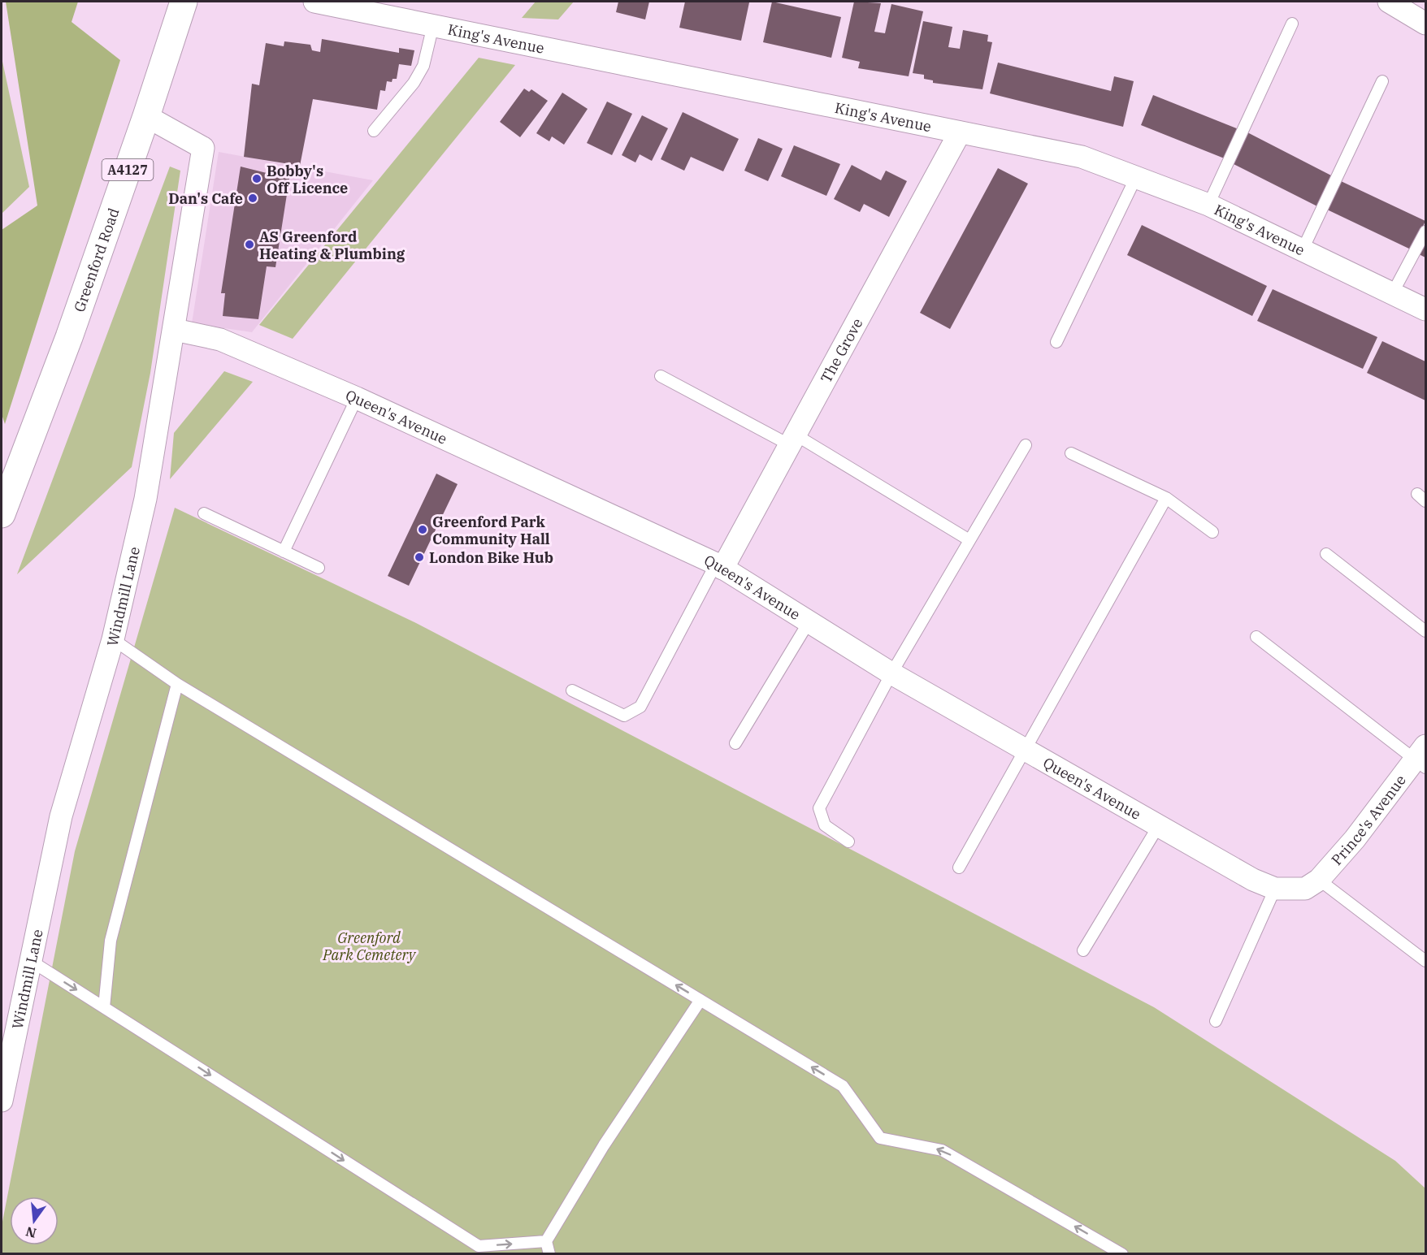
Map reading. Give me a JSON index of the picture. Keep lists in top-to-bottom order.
{
  "streets": {
    "main road": ["A4127", "Greenford Road"],
    "street": [
      "King's Avenue",
      "The Grove",
      "Queen's Avenue",
      "Windmill Lane",
      "Prince's Avenue"
    ]
  },
  "crossings": [
    ["King's Avenue", "The Grove"],
    ["Greenford Road", "Windmill Lane"],
    ["The Grove", "Queen's Avenue"],
    ["Queen's Avenue", "Windmill Lane"],
    ["Queen's Avenue", "Prince's Avenue"]
  ],
  "parks": ["Greenford Park Cemetery"],
  "places": [
    "Bobby's Off Licence",
    "Dan's Cafe",
    "AS Greenford Heating & Plumbing",
    "Greenford Park Community Hall",
    "London Bike Hub"
  ],
  "north": "bottom"
}
